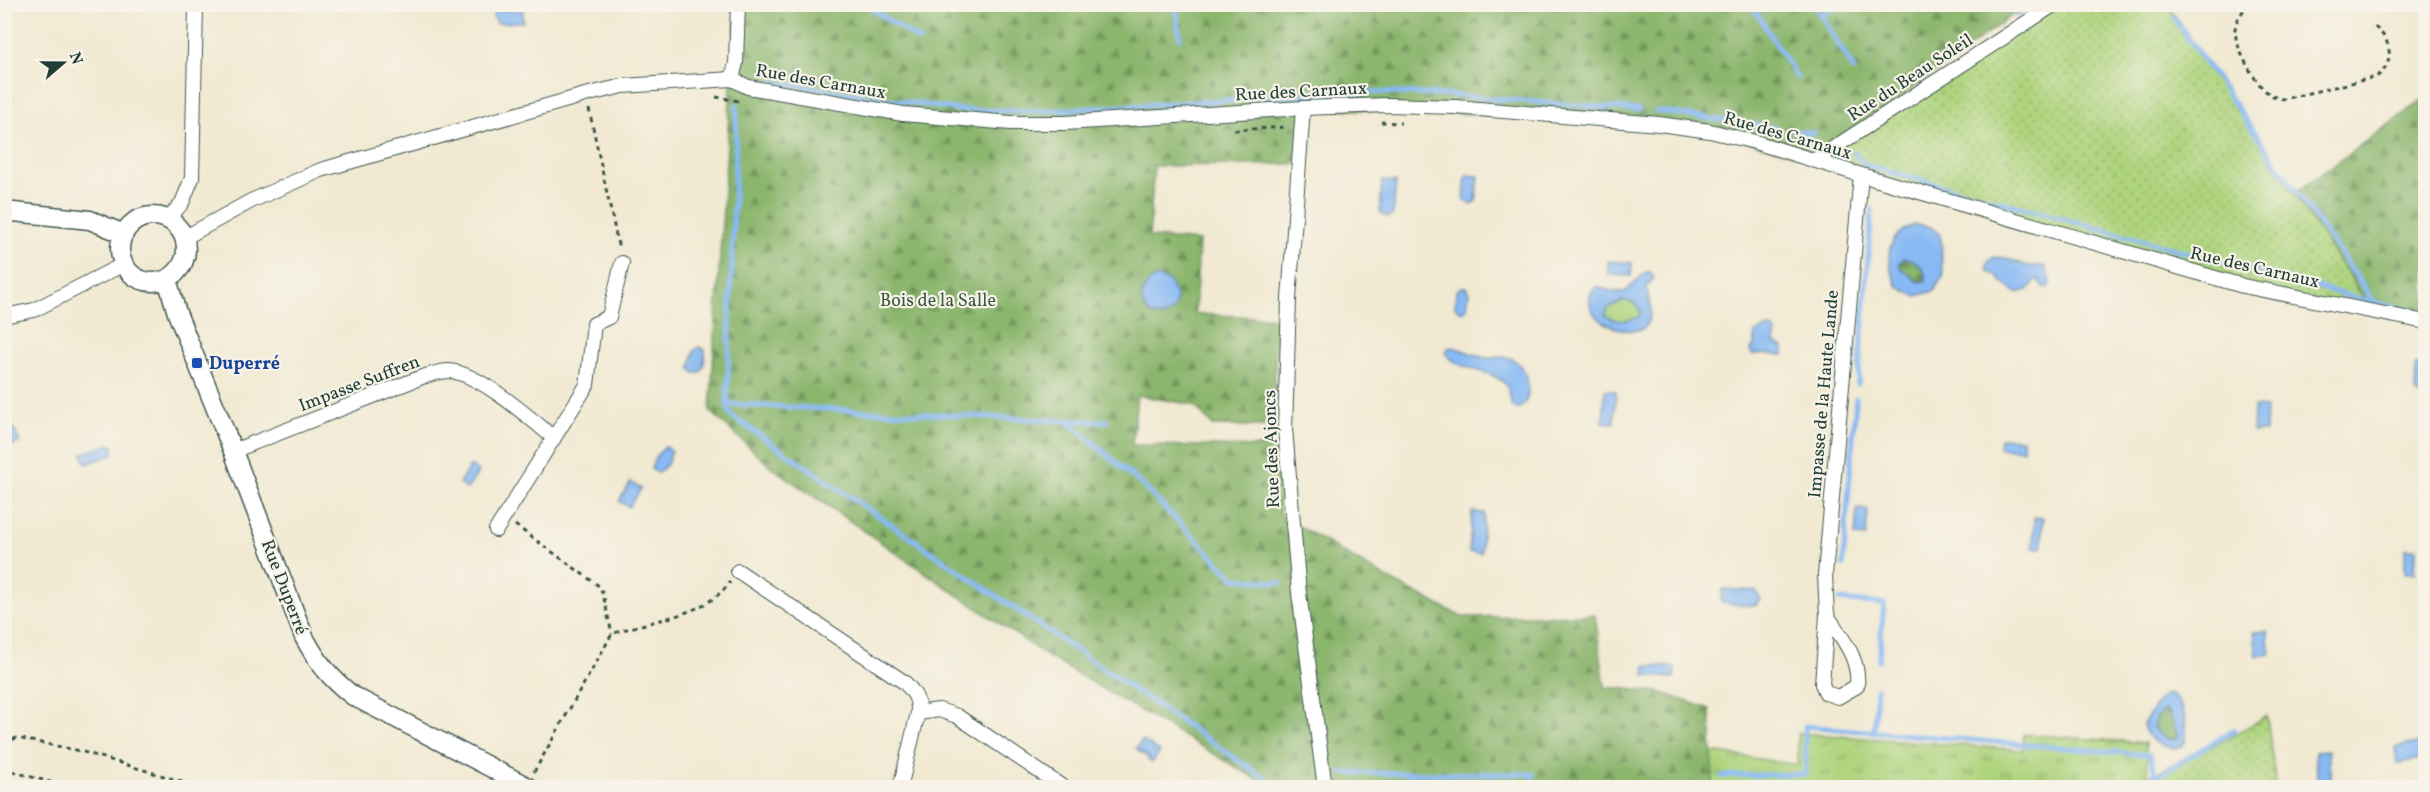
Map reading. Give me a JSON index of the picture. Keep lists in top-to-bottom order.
{
  "streets": {
    "street": [
      "Rue du Beau Soleil",
      "Rue des Carnaux",
      "Impasse Suffren",
      "Impasse de la Haute Lande",
      "Rue des Ajoncs",
      "Rue Duperré"
    ]
  },
  "crossings": [
    ["Rue du Beau Soleil", "Rue des Carnaux"],
    ["Rue des Carnaux", "Impasse de la Haute Lande"],
    ["Rue des Carnaux", "Rue des Ajoncs"],
    ["Rue des Carnaux", "Rue Duperré"],
    ["Impasse Suffren", "Rue Duperré"]
  ],
  "parks": ["Bois de la Salle"],
  "places": {
    "transit": ["Duperré"]
  },
  "north": "right"
}
